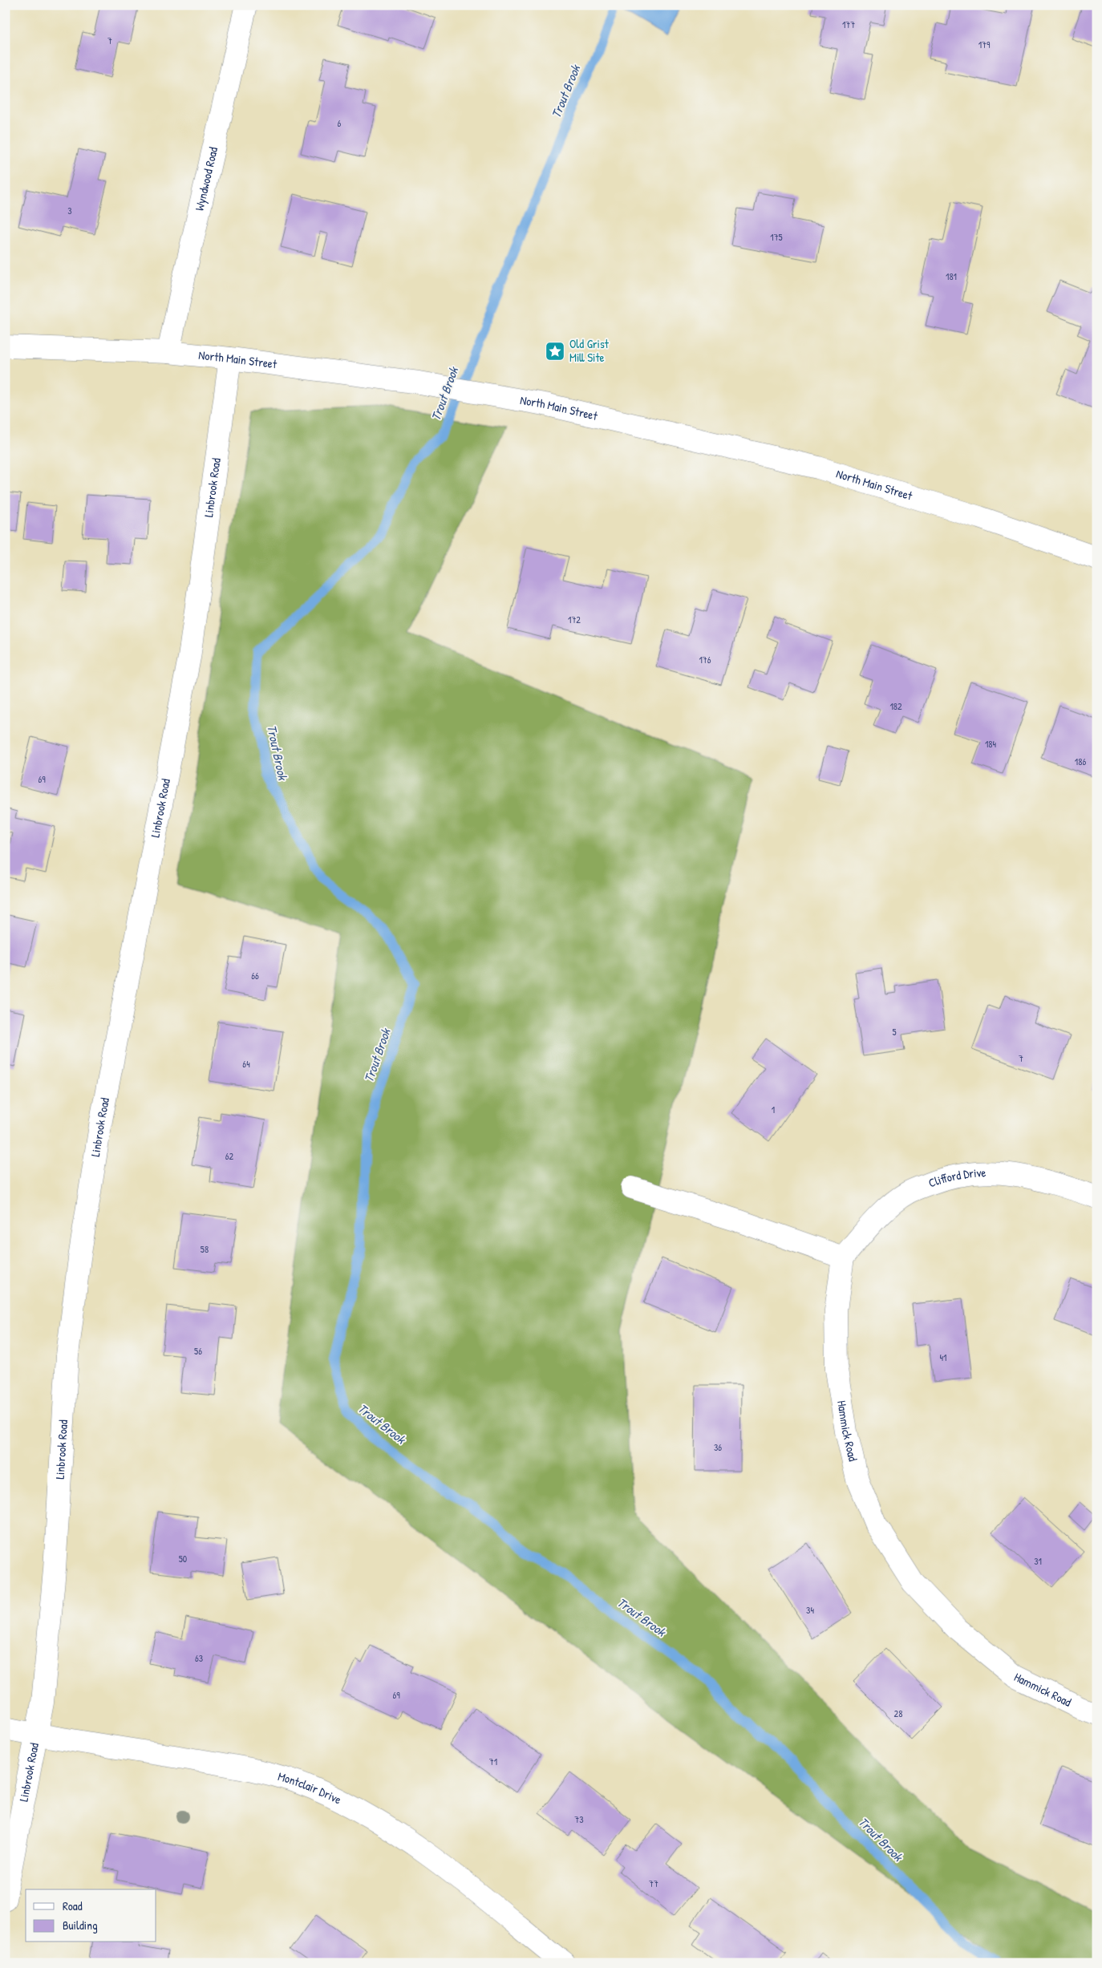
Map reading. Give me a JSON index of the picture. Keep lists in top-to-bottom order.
{
  "streets": {
    "street": [
      "Wyndwood Road",
      "North Main Street",
      "Linbrook Road",
      "Clifford Drive",
      "Hammick Road",
      "Montclair Drive"
    ]
  },
  "crossings": [
    ["Wyndwood Road", "North Main Street"],
    ["North Main Street", "Linbrook Road"],
    ["Linbrook Road", "Montclair Drive"],
    ["Clifford Drive", "Hammick Road"]
  ],
  "water": ["Trout Brook"],
  "places": {
    "place": ["Old Grist Mill Site"]
  },
  "house_numbers": [
    "177",
    "7",
    "179",
    "6",
    "3",
    "175",
    "181",
    "172",
    "176",
    "182",
    "184",
    "186",
    "69",
    "66",
    "5",
    "7",
    "64",
    "1",
    "62",
    "58",
    "56",
    "41",
    "36",
    "50",
    "31",
    "34",
    "63",
    "69",
    "28",
    "71",
    "73",
    "77"
  ],
  "legend": ["Road", "Building"]
}
